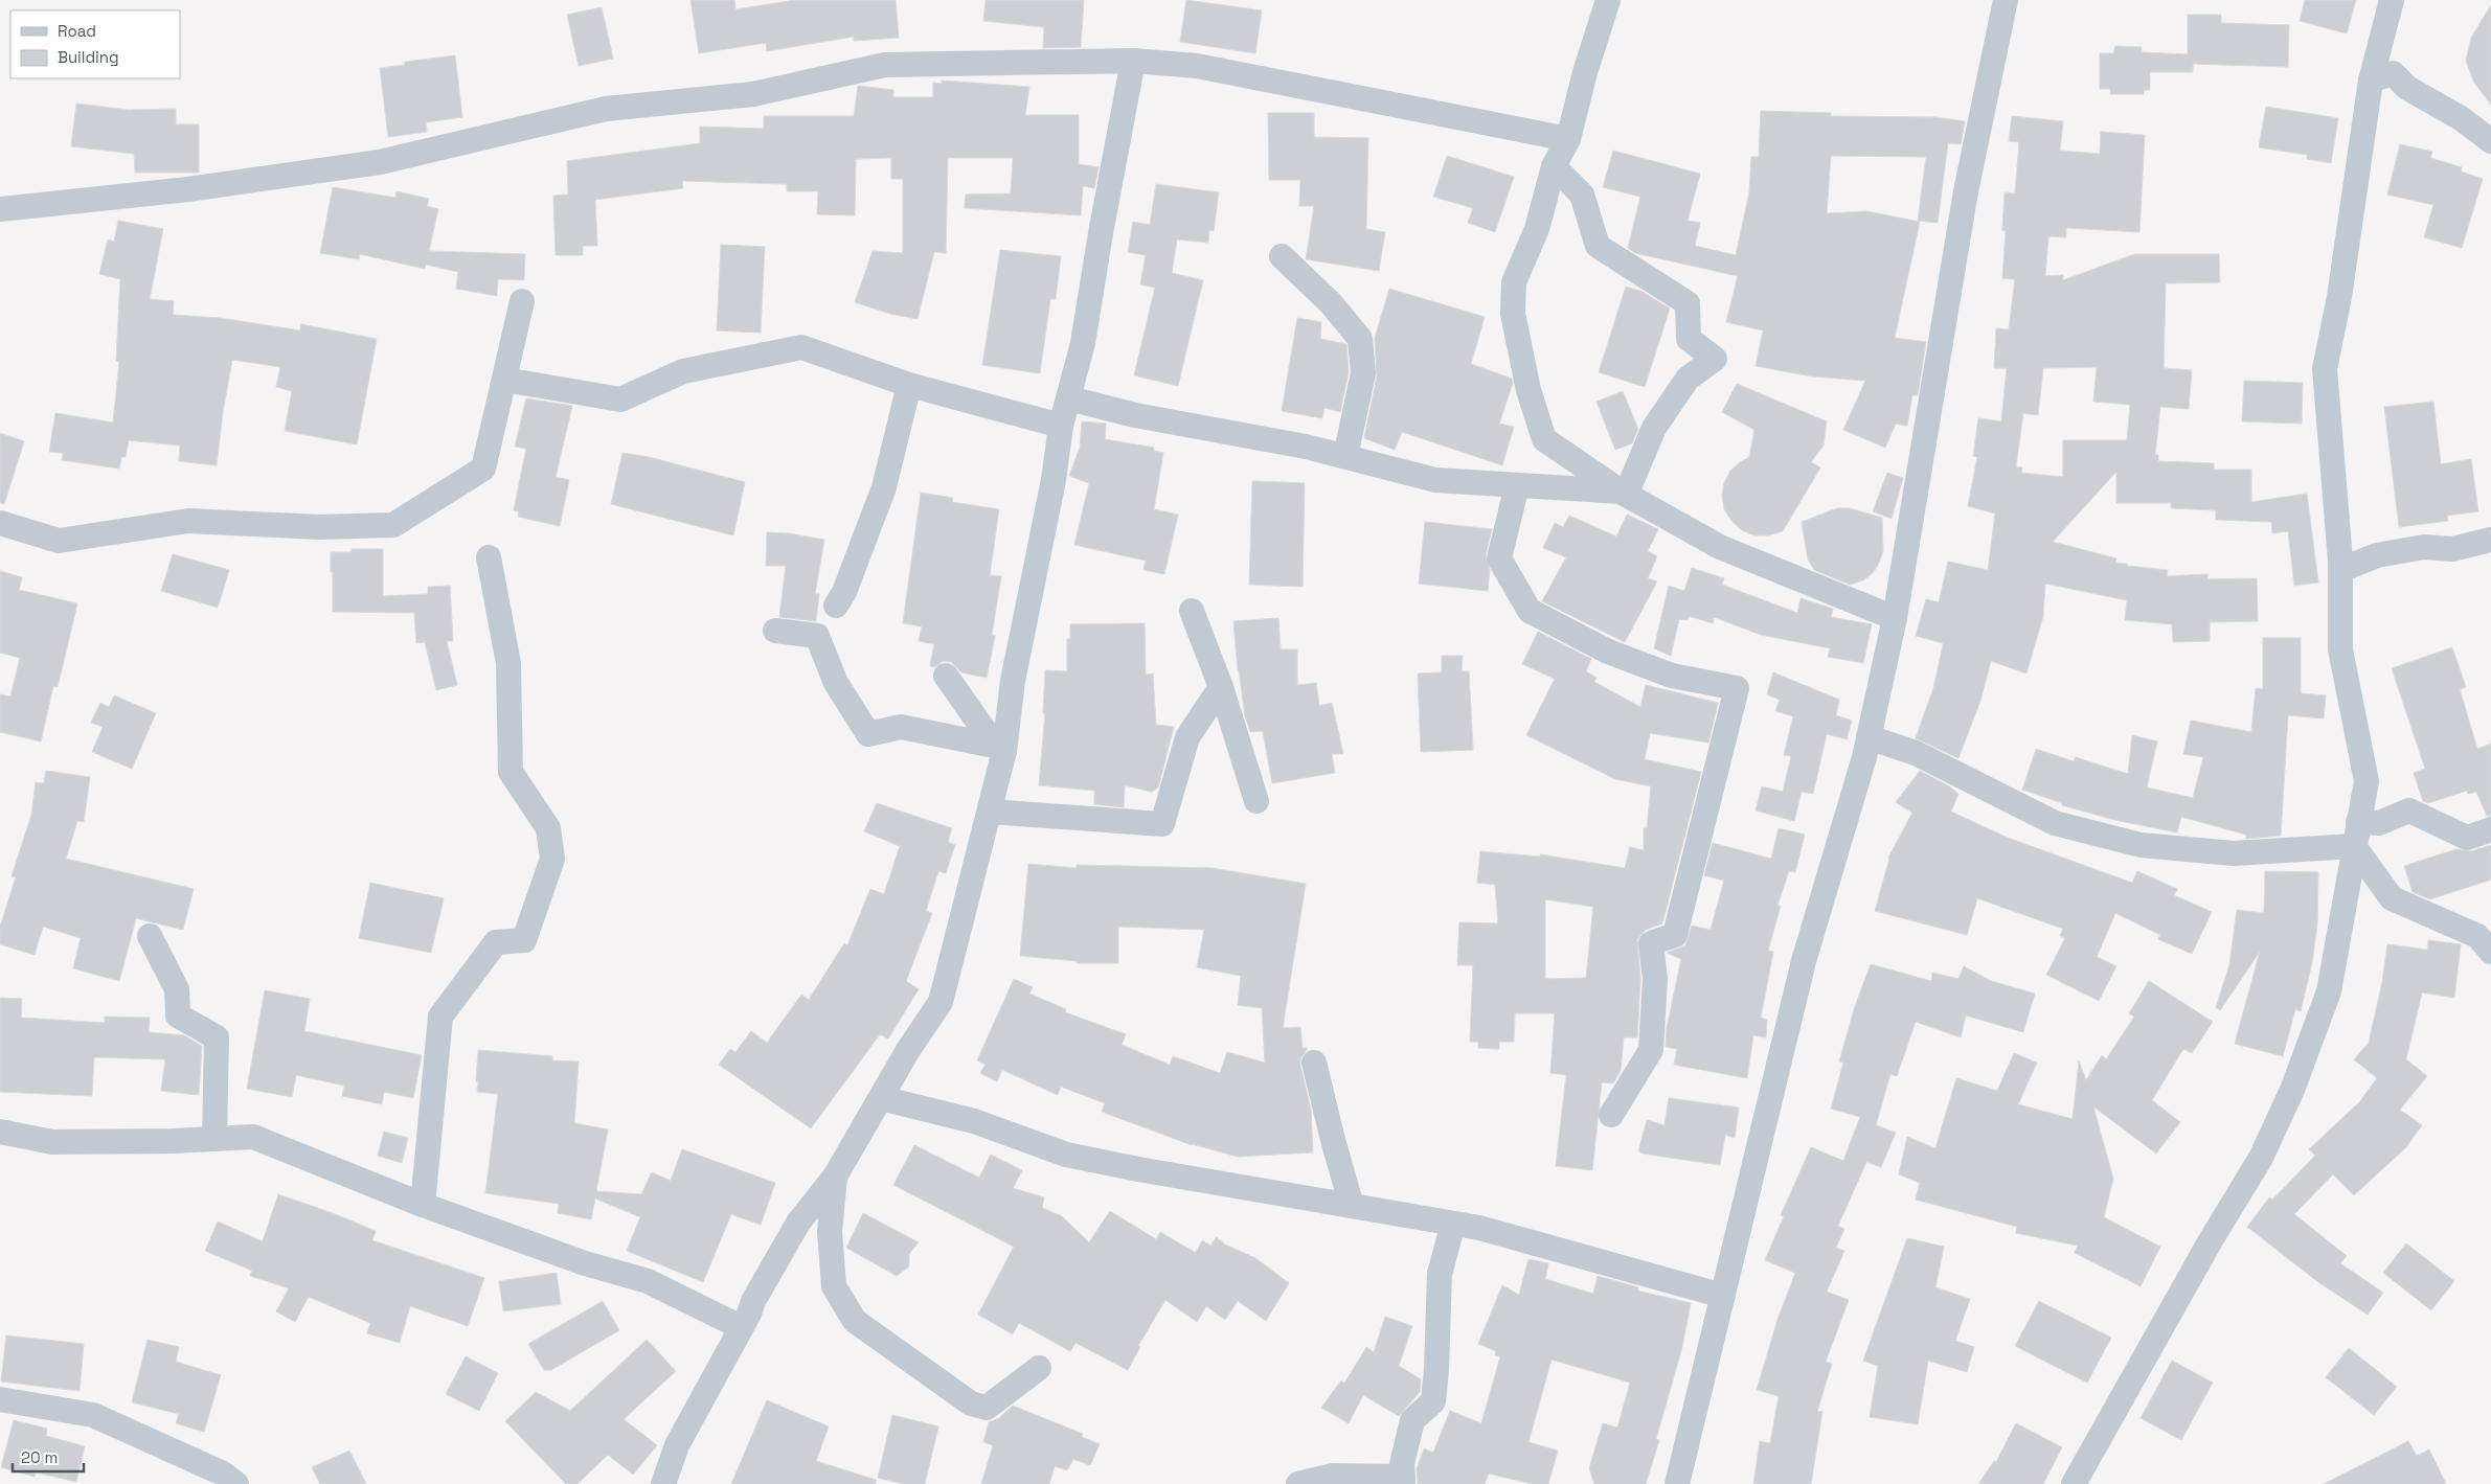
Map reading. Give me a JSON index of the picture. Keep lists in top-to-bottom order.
{
  "legend": ["Road", "Building"],
  "scale_bar": "20 m"
}
